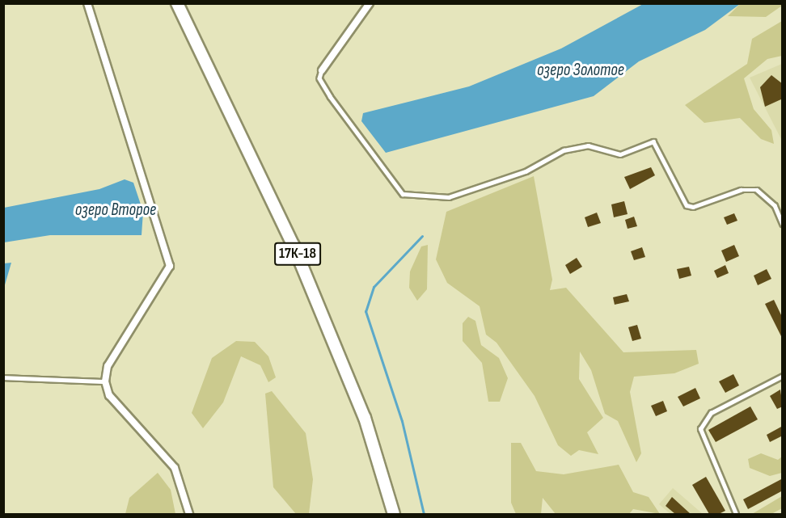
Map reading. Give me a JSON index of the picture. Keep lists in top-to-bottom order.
{
  "streets": {
    "main road": ["17К-18"]
  },
  "water": ["озеро Золотое", "озеро Второе"]
}
